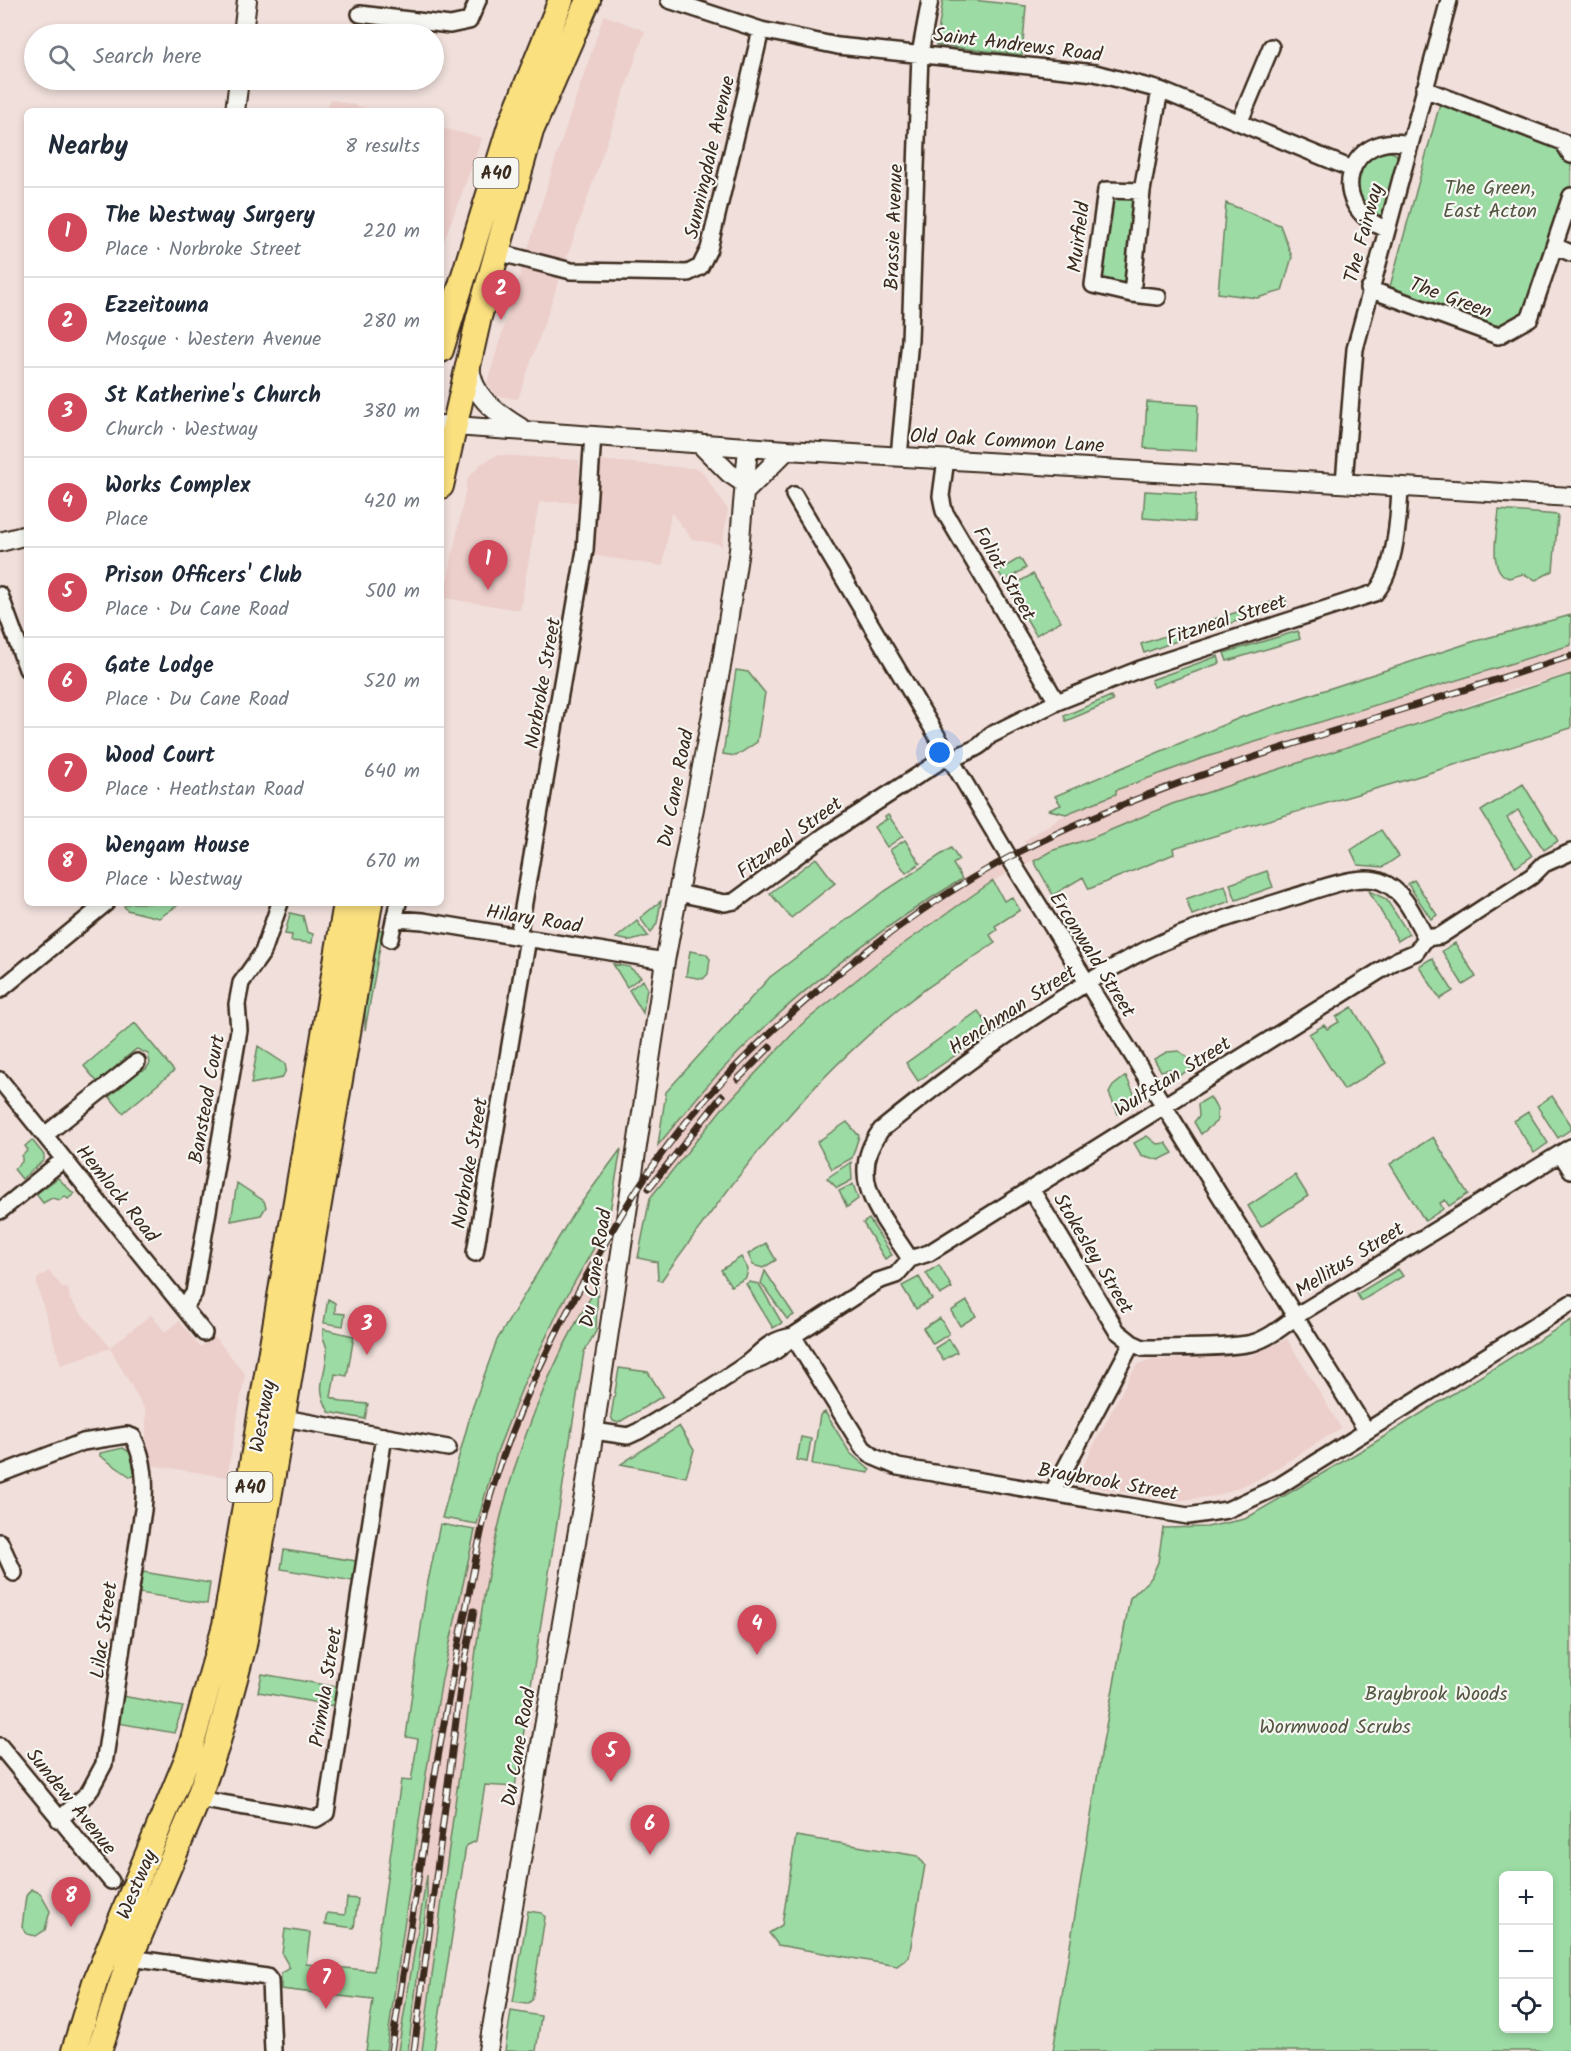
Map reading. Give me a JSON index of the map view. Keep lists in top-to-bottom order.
{
  "streets": {
    "highway": ["A40", "Westway"],
    "street": [
      "Saint Andrews Road",
      "Sunningdale Avenue",
      "Brassie Avenue",
      "The Fairway",
      "Muirfield",
      "The Green",
      "Old Oak Common Lane",
      "Foliot Street",
      "Fitzneal Street",
      "Norbroke Street",
      "Du Cane Road",
      "Hilary Road",
      "Erconwald Street",
      "Henchman Street",
      "Wulfstan Street",
      "Banstead Court",
      "Hemlock Road",
      "Stokesley Street",
      "Mellitus Street",
      "Braybrook Street",
      "Lilac Street",
      "Primula Street",
      "Sundew Avenue"
    ]
  },
  "crossings": [
    ["Saint Andrews Road", "Sunningdale Avenue"],
    ["Saint Andrews Road", "Brassie Avenue"],
    ["Sunningdale Avenue", "A40"],
    ["A40", "Old Oak Common Lane"],
    ["Brassie Avenue", "Old Oak Common Lane"],
    ["The Fairway", "The Green"],
    ["The Fairway", "Old Oak Common Lane"],
    ["Old Oak Common Lane", "Foliot Street"],
    ["Old Oak Common Lane", "Fitzneal Street"],
    ["Old Oak Common Lane", "Norbroke Street"],
    ["Old Oak Common Lane", "Du Cane Road"],
    ["Foliot Street", "Fitzneal Street"],
    ["Fitzneal Street", "Du Cane Road"],
    ["Fitzneal Street", "Erconwald Street"],
    ["Norbroke Street", "Hilary Road"],
    ["Du Cane Road", "Hilary Road"],
    ["Du Cane Road", "Wulfstan Street"],
    ["Erconwald Street", "Henchman Street"],
    ["Erconwald Street", "Wulfstan Street"],
    ["Erconwald Street", "Mellitus Street"],
    ["Erconwald Street", "Braybrook Street"],
    ["Henchman Street", "Wulfstan Street"],
    ["Wulfstan Street", "Stokesley Street"],
    ["Wulfstan Street", "Braybrook Street"],
    ["Banstead Court", "Hemlock Road"],
    ["Stokesley Street", "Mellitus Street"],
    ["Stokesley Street", "Braybrook Street"],
    ["Westway", "Primula Street"],
    ["Lilac Street", "Sundew Avenue"]
  ],
  "parks": ["The Green, East Acton", "Braybrook Woods", "Wormwood Scrubs"],
  "page": {
    "search": "Search here",
    "heading": ["Nearby", "8 results"],
    "list": [
      {
        "mark": "1",
        "name": "The Westway Surgery",
        "note": "Place · Norbroke Street",
        "value": "220 m"
      },
      {
        "mark": "2",
        "name": "Ezzeitouna",
        "note": "Mosque · Western Avenue",
        "value": "280 m"
      },
      {
        "mark": "3",
        "name": "St Katherine's Church",
        "note": "Church · Westway",
        "value": "380 m"
      },
      {
        "mark": "4",
        "name": "Works Complex",
        "note": "Place",
        "value": "420 m"
      },
      {
        "mark": "5",
        "name": "Prison Officers' Club",
        "note": "Place · Du Cane Road",
        "value": "500 m"
      },
      {
        "mark": "6",
        "name": "Gate Lodge",
        "note": "Place · Du Cane Road",
        "value": "520 m"
      },
      {
        "mark": "7",
        "name": "Wood Court",
        "note": "Place · Heathstan Road",
        "value": "640 m"
      },
      {
        "mark": "8",
        "name": "Wengam House",
        "note": "Place · Westway",
        "value": "670 m"
      }
    ],
    "pins": [
      "2",
      "1",
      "3",
      "4",
      "5",
      "6",
      "8",
      "7"
    ],
    "map_buttons": ["+", "−"]
  }
}
